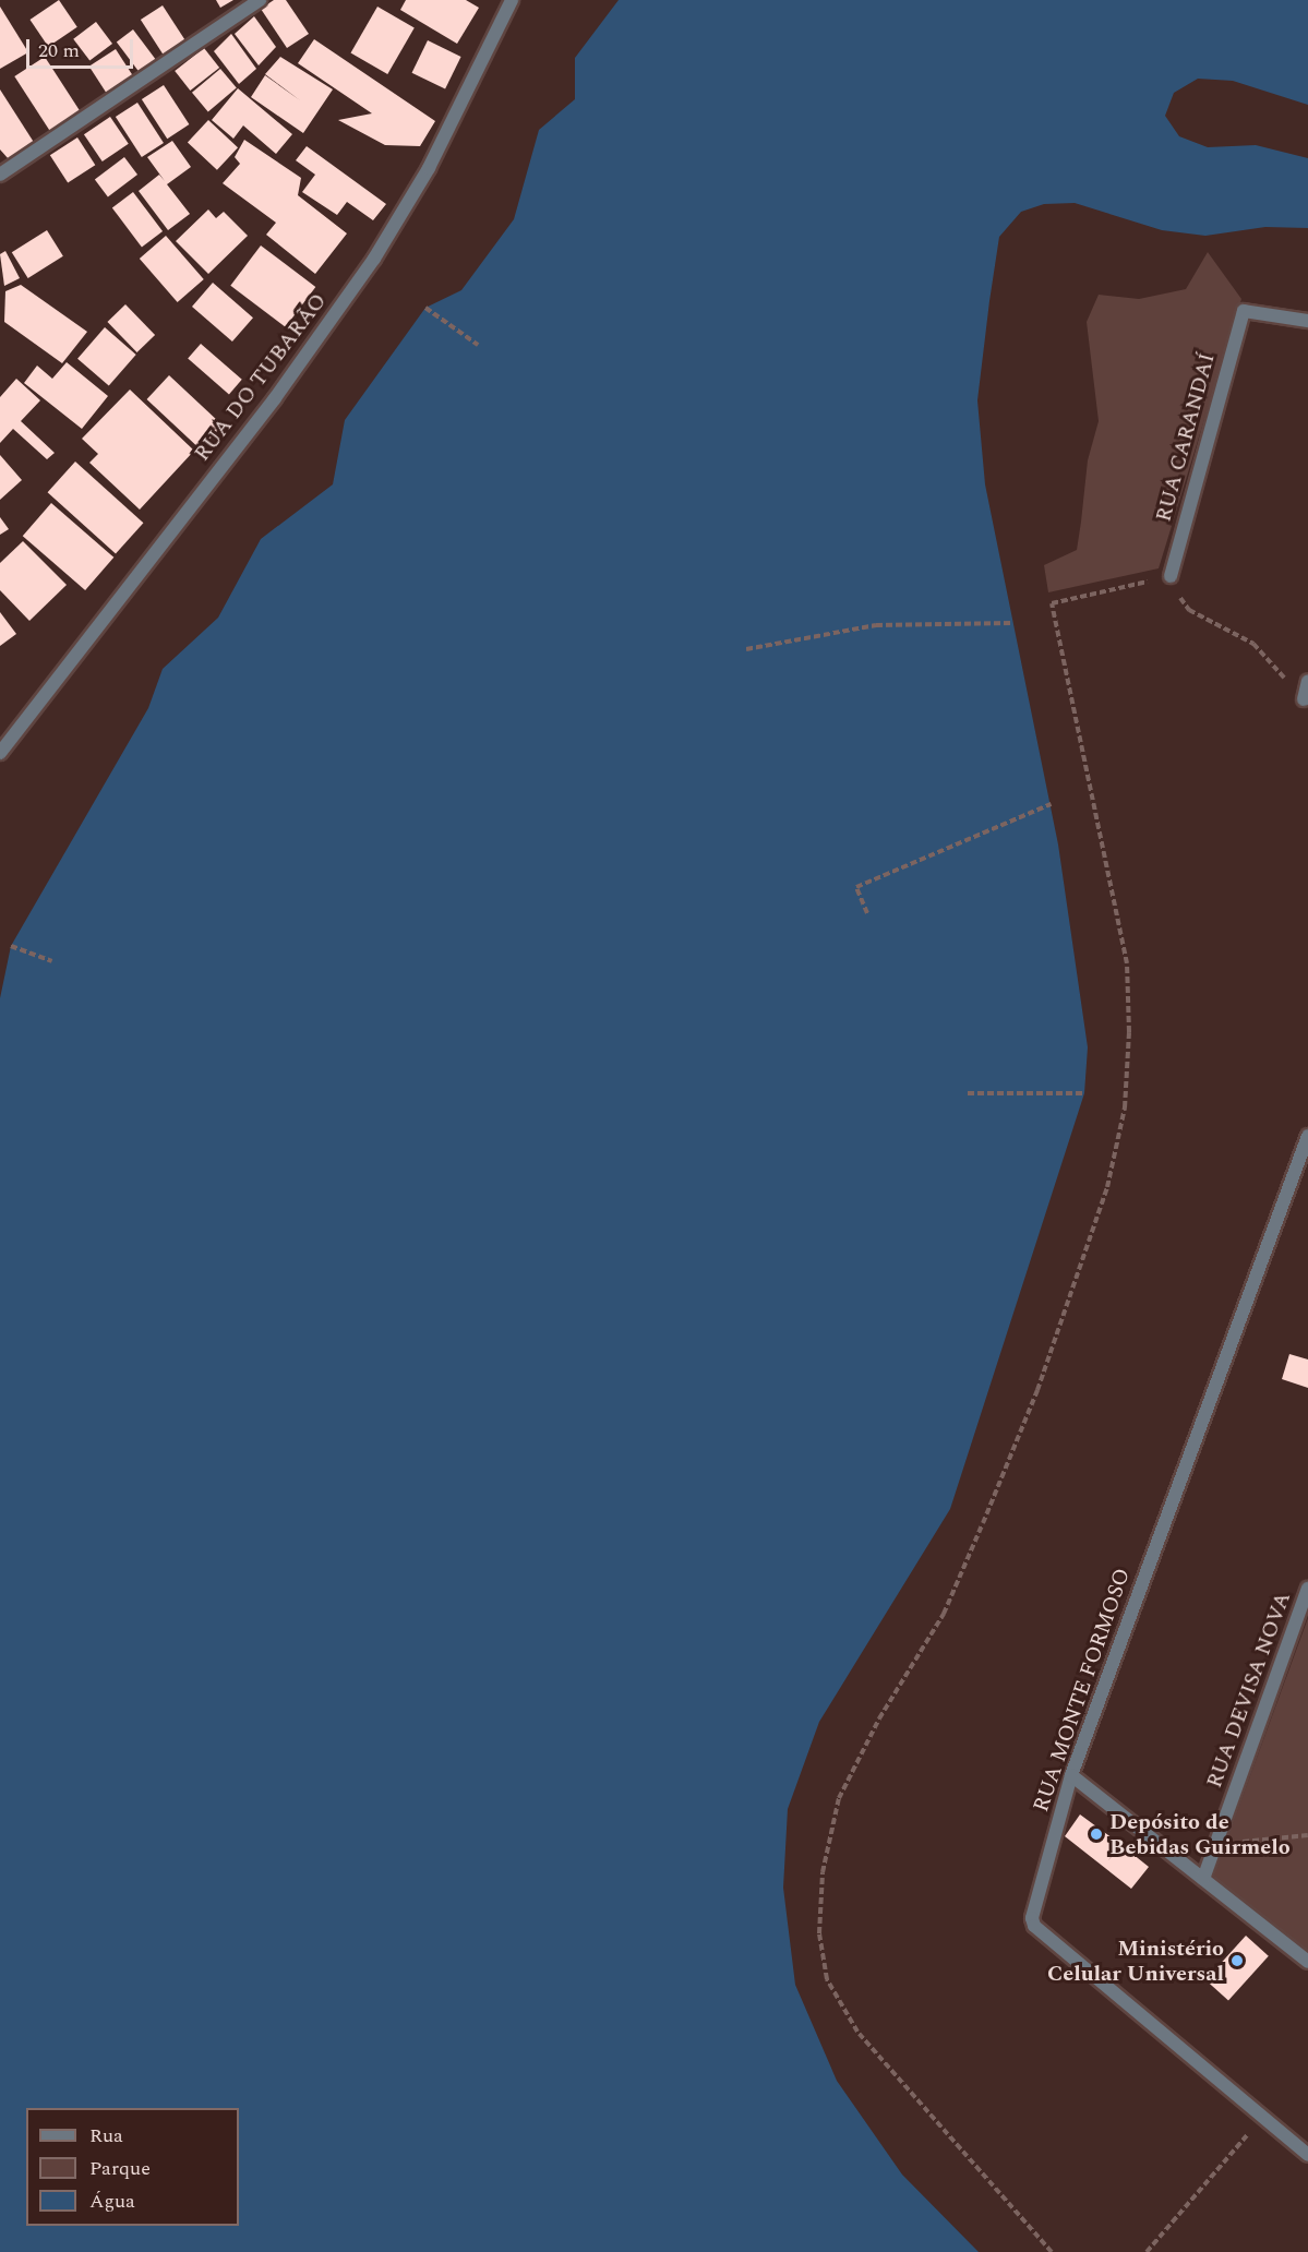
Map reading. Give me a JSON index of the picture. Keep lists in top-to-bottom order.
{
  "streets": {
    "street": [
      "RUA DO TUBARÃO",
      "RUA CARANDAÍ",
      "RUA MONTE FORMOSO",
      "RUA DEVISA NOVA"
    ]
  },
  "places": ["Depósito de Bebidas Guirmelo", "Ministério Celular Universal"],
  "legend": ["Rua", "Parque", "Água"],
  "scale_bar": "20 m"
}
